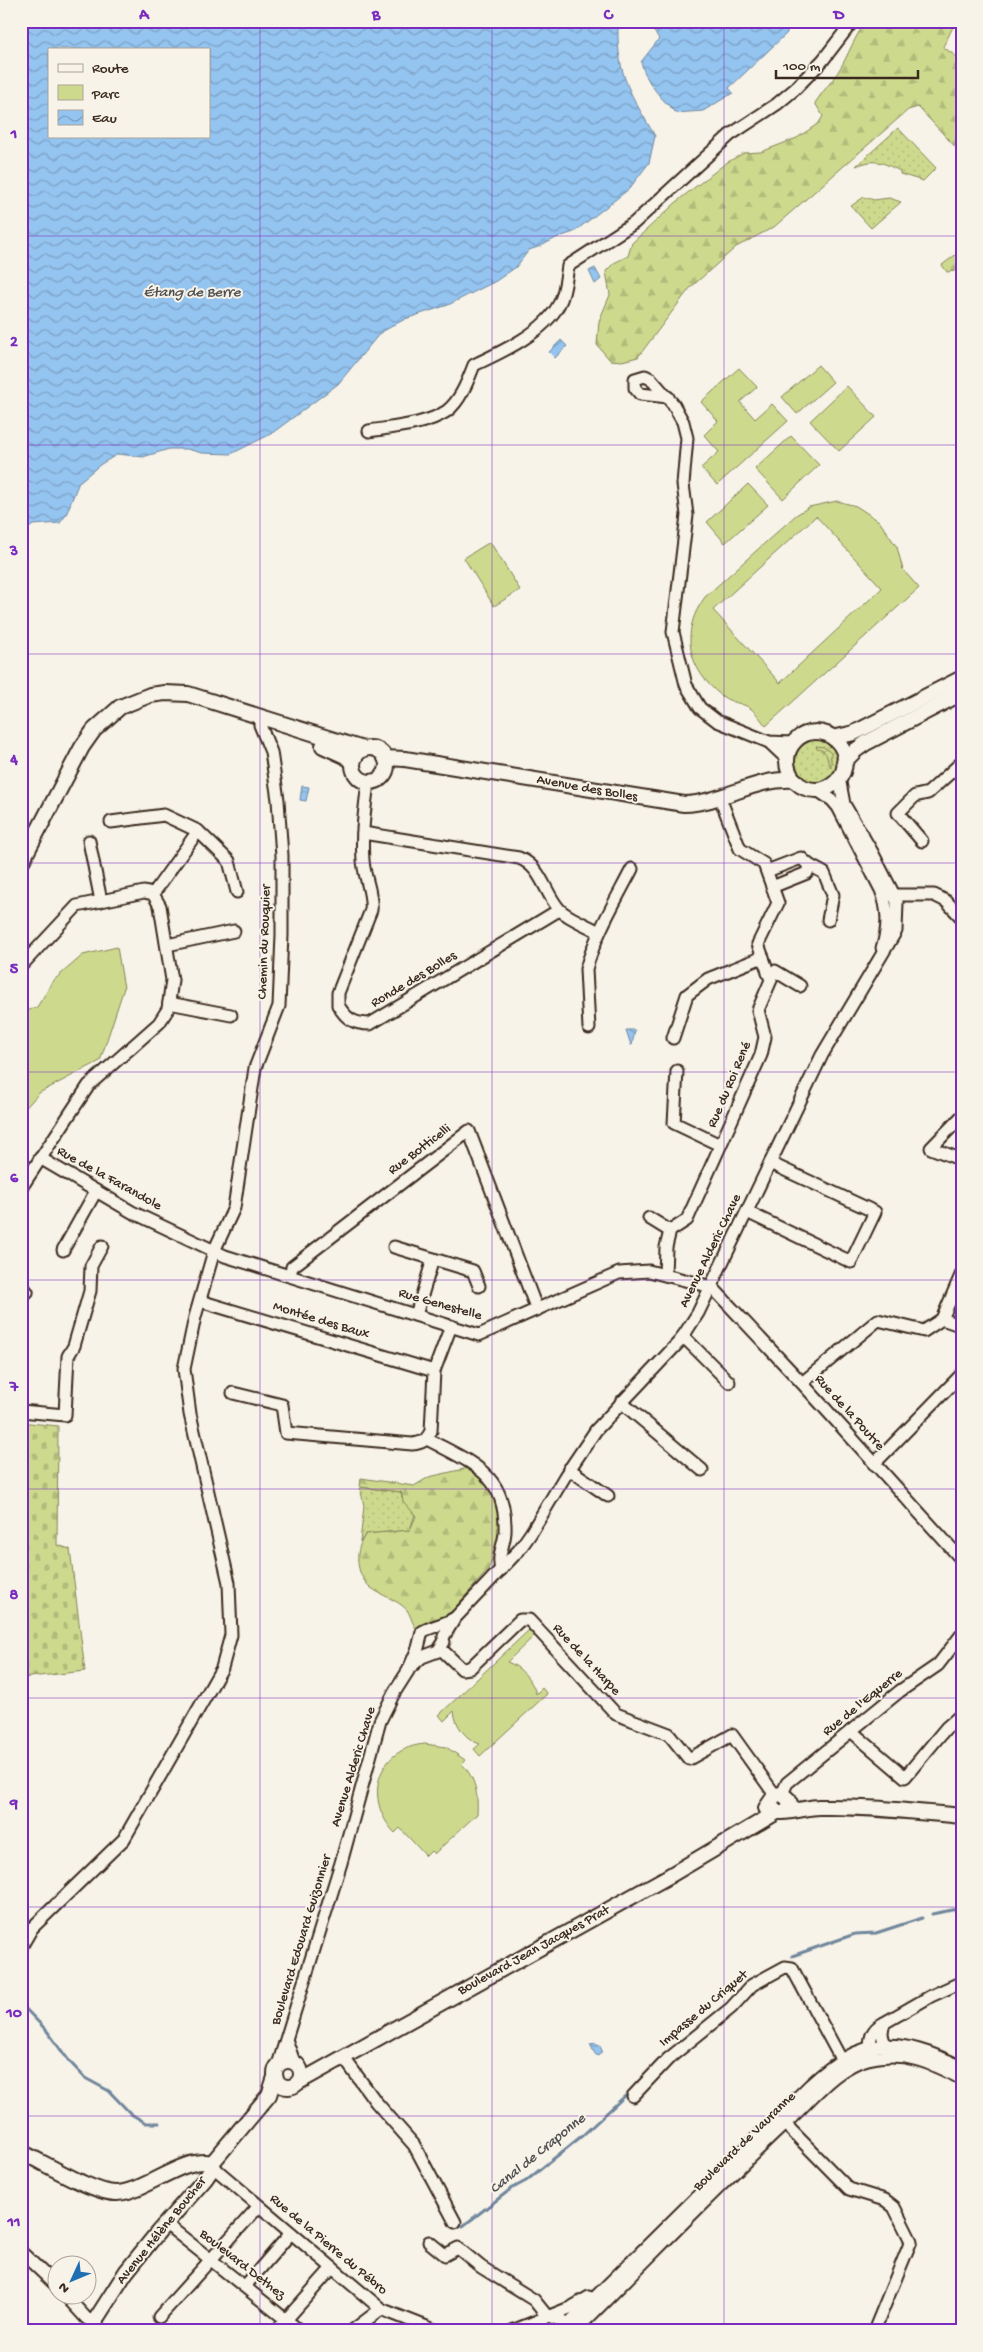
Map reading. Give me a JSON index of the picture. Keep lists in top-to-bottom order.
{
  "streets": {
    "main road": ["Avenue des Bolles", "Boulevard Jean Jacques Prat", "Avenue Hélène Boucher"],
    "street": [
      "Chemin du Rouquier",
      "Ronde des Bolles",
      "Rue du Roi René",
      "Rue Botticelli",
      "Rue de la Farandole",
      "Avenue Alderic Chave",
      "Rue Genestelle",
      "Montée des Baux",
      "Rue de la Poutre",
      "Rue de la Harpe",
      "Rue de l'Equerre",
      "Boulevard Edouard Guizonnier",
      "Impasse du Criquet",
      "Boulevard de Vauranne",
      "Rue de la Pierre du Pébro",
      "Boulevard Dethez"
    ]
  },
  "crossings": [
    ["Avenue des Bolles", "Ronde des Bolles"],
    ["Avenue des Bolles", "Avenue Alderic Chave"],
    ["Chemin du Rouquier", "Rue de la Farandole"],
    ["Chemin du Rouquier", "Rue Genestelle"],
    ["Chemin du Rouquier", "Montée des Baux"],
    ["Rue Botticelli", "Rue Genestelle"],
    ["Rue de la Farandole", "Rue Genestelle"],
    ["Avenue Alderic Chave", "Rue Genestelle"],
    ["Avenue Alderic Chave", "Rue de la Poutre"],
    ["Avenue Alderic Chave", "Rue de la Harpe"],
    ["Avenue Alderic Chave", "Boulevard Edouard Guizonnier"],
    ["Rue Genestelle", "Rue de la Poutre"],
    ["Rue de la Harpe", "Rue de l'Equerre"],
    ["Rue de la Harpe", "Boulevard Jean Jacques Prat"],
    ["Rue de l'Equerre", "Boulevard Jean Jacques Prat"],
    ["Boulevard Edouard Guizonnier", "Boulevard Jean Jacques Prat"],
    ["Boulevard Edouard Guizonnier", "Avenue Hélène Boucher"],
    ["Impasse du Criquet", "Boulevard de Vauranne"],
    ["Avenue Hélène Boucher", "Rue de la Pierre du Pébro"],
    ["Avenue Hélène Boucher", "Boulevard Dethez"]
  ],
  "water": ["Étang de Berre", "Canal de Craponne"],
  "legend": ["Route", "Parc", "Eau"],
  "scale_bar": "100 m",
  "north": "bottom left",
  "grid": {
    "columns": [
      "A",
      "B",
      "C",
      "D"
    ],
    "rows": [
      "1",
      "2",
      "3",
      "4",
      "5",
      "6",
      "7",
      "8",
      "9",
      "10",
      "11"
    ]
  }
}
